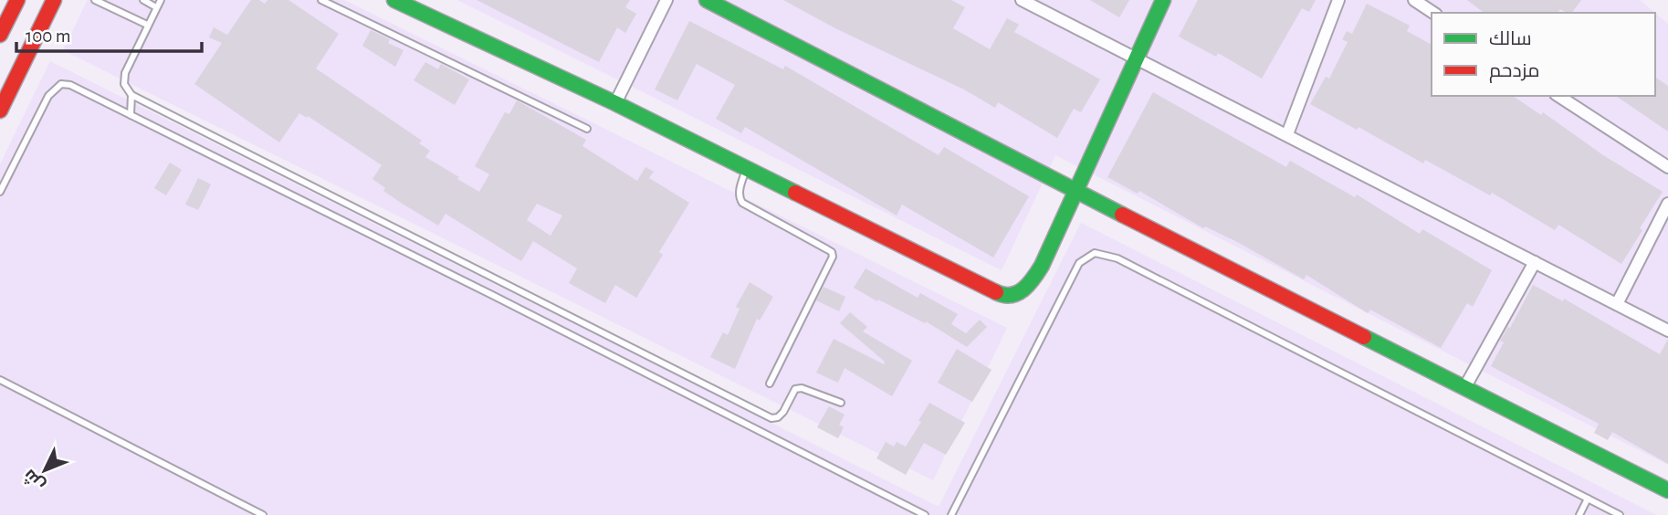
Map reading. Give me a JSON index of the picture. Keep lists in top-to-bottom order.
{
  "legend": ["سالك", "مزدحم"],
  "scale_bar": "100 m",
  "north": "bottom left"
}
